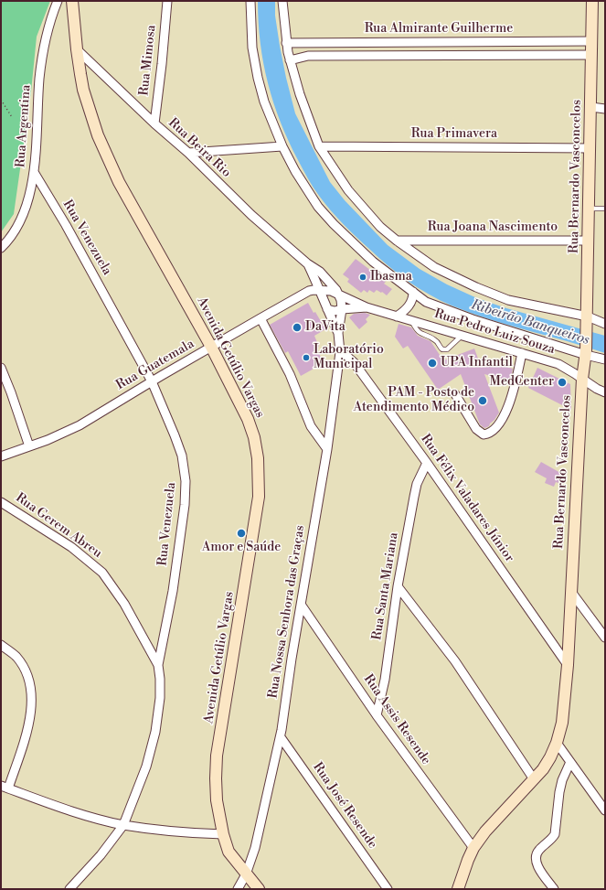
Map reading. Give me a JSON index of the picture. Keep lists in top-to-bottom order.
{
  "streets": {
    "main road": ["Rua Bernardo Vasconcelos", "Avenida Getúlio Vargas"],
    "street": [
      "Rua Almirante Guilherme",
      "Rua Mimosa",
      "Rua Argentina",
      "Rua Primavera",
      "Rua Beira Rio",
      "Rua Joana Nascimento",
      "Rua Venezuela",
      "Rua Pedro Luiz Souza",
      "Rua Guatemala",
      "Rua Félix Valadares Júnior",
      "Rua Gerem Abreu",
      "Rua Santa Mariana",
      "Rua Nossa Senhora das Graças",
      "Rua Assis Resende",
      "Rua José Resende"
    ]
  },
  "crossings": [
    ["Rua Almirante Guilherme", "Rua Bernardo Vasconcelos"],
    ["Rua Mimosa", "Rua Beira Rio"],
    ["Rua Argentina", "Rua Venezuela"],
    ["Rua Primavera", "Rua Bernardo Vasconcelos"],
    ["Rua Beira Rio", "Rua Pedro Luiz Souza"],
    ["Rua Beira Rio", "Avenida Getúlio Vargas"],
    ["Rua Beira Rio", "Rua Guatemala"],
    ["Rua Beira Rio", "Rua Nossa Senhora das Graças"],
    ["Rua Bernardo Vasconcelos", "Rua Joana Nascimento"],
    ["Rua Bernardo Vasconcelos", "Rua Pedro Luiz Souza"],
    ["Rua Bernardo Vasconcelos", "Rua Félix Valadares Júnior"],
    ["Rua Bernardo Vasconcelos", "Rua Assis Resende"],
    ["Rua Venezuela", "Rua Guatemala"],
    ["Rua Venezuela", "Rua Gerem Abreu"],
    ["Avenida Getúlio Vargas", "Rua Guatemala"],
    ["Avenida Getúlio Vargas", "Rua Nossa Senhora das Graças"],
    ["Rua Félix Valadares Júnior", "Rua Santa Mariana"],
    ["Rua Félix Valadares Júnior", "Rua Nossa Senhora das Graças"],
    ["Rua Santa Mariana", "Rua Assis Resende"],
    ["Rua Nossa Senhora das Graças", "Rua Assis Resende"],
    ["Rua Nossa Senhora das Graças", "Rua José Resende"]
  ],
  "water": ["Ribeirão Banqueiros"],
  "places": [
    "Ibasma",
    "DaVita",
    "Laboratório Municipal",
    "UPA Infantil",
    "MedCenter",
    "PAM - Posto de Atendimento Médico",
    "Amor e Saúde"
  ]
}
